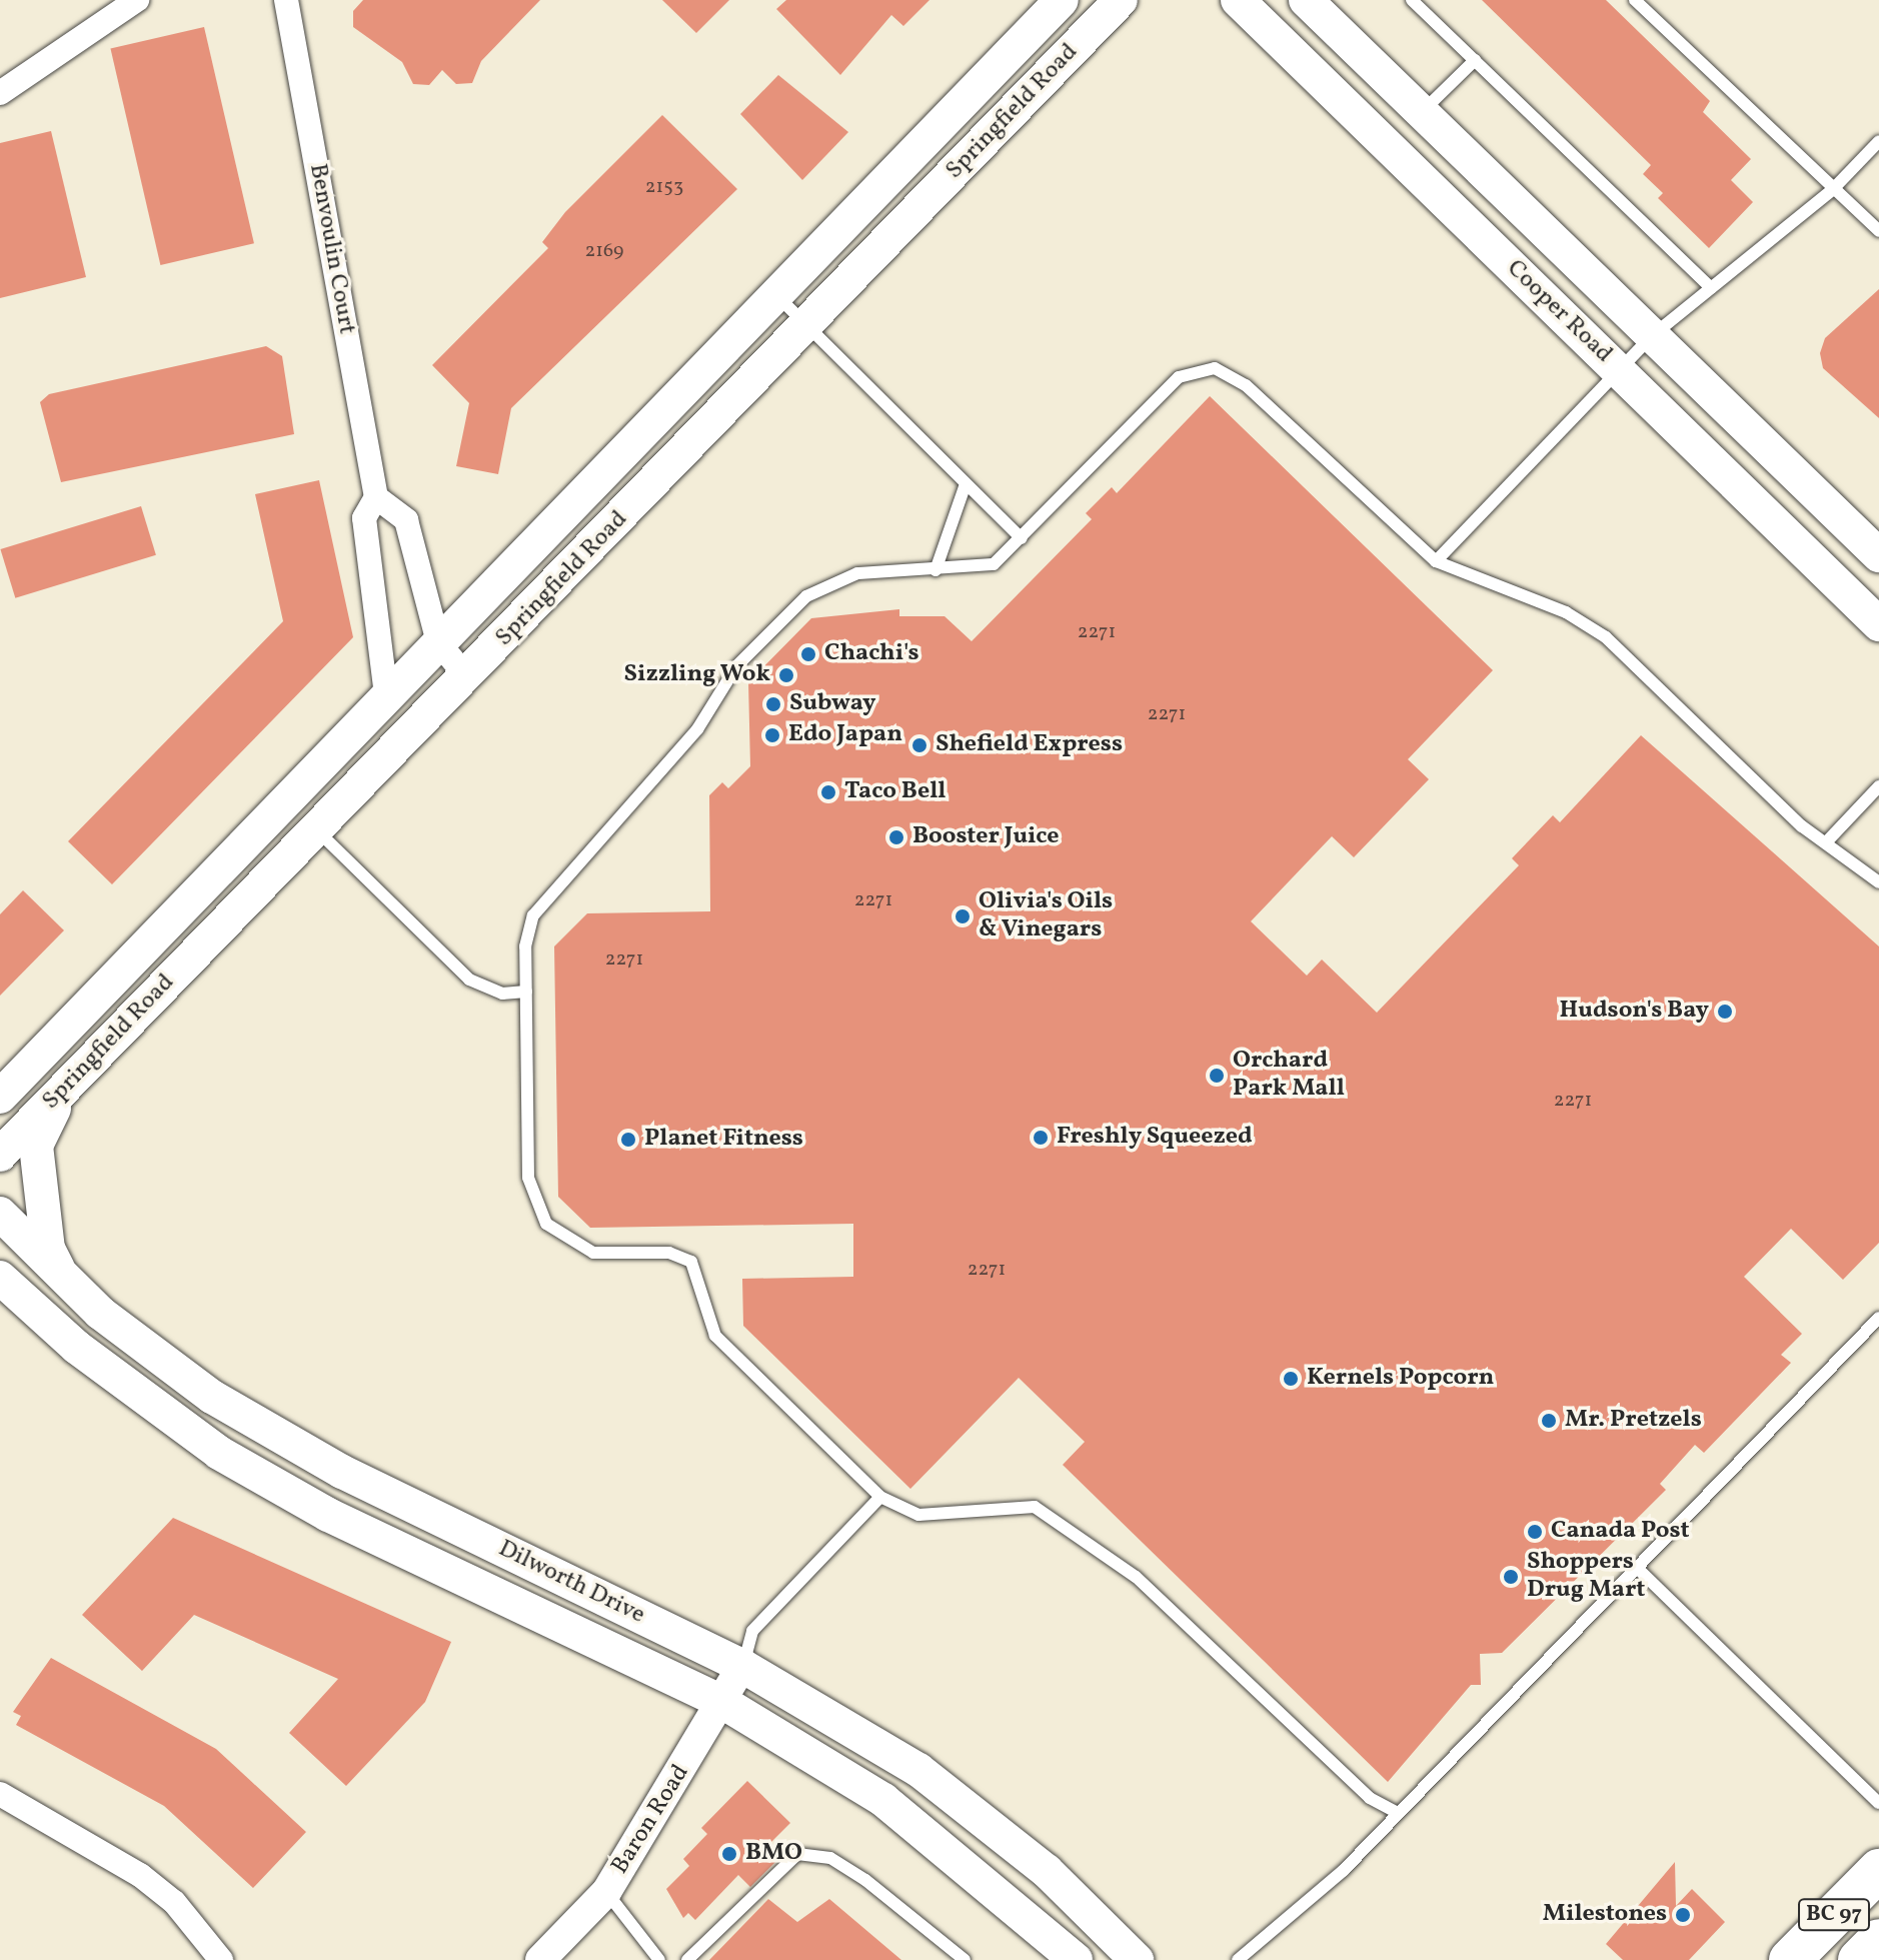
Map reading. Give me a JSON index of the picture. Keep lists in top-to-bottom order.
{
  "streets": {
    "highway": ["BC 97"],
    "main road": ["Springfield Road", "Cooper Road", "Dilworth Drive"],
    "street": ["Benvoulin Court", "Baron Road"]
  },
  "crossings": [
    ["Springfield Road", "Benvoulin Court"],
    ["Dilworth Drive", "Baron Road"]
  ],
  "places": [
    "Chachi's",
    "Sizzling Wok",
    "Subway",
    "Edo Japan",
    "Shefield Express",
    "Taco Bell",
    "Booster Juice",
    "Olivia's Oils & Vinegars",
    "Hudson's Bay",
    "Orchard Park Mall",
    "Freshly Squeezed",
    "Planet Fitness",
    "Kernels Popcorn",
    "Mr. Pretzels",
    "Canada Post",
    "Shoppers Drug Mart",
    "BMO",
    "Milestones"
  ],
  "house_numbers": [
    "2153",
    "2169",
    "2271",
    "2271",
    "2271",
    "2271",
    "2271",
    "2271"
  ]
}
